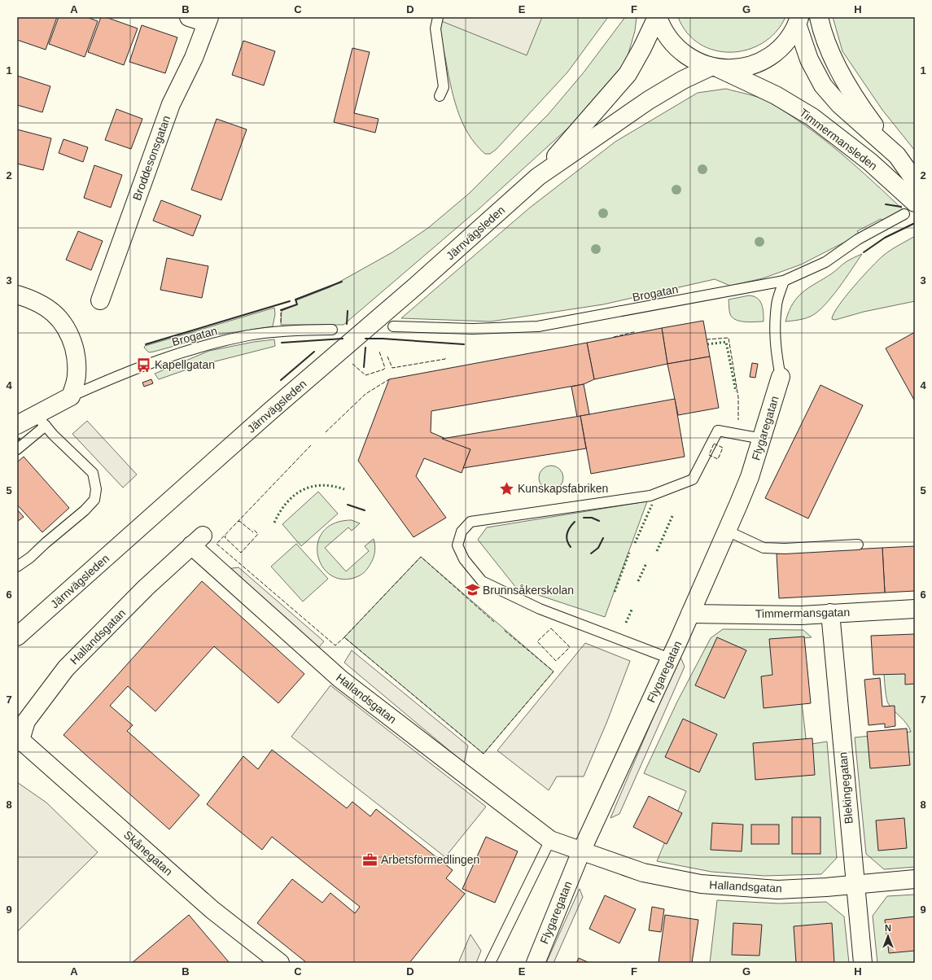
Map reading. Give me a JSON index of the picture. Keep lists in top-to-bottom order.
{
  "streets": {
    "main road": [
      "Timmermansleden",
      "Broddesonsgatan",
      "Järnvägsleden",
      "Flygaregatan",
      "Timmermansgatan",
      "Hallandsgatan",
      "Blekingegatan",
      "Skånegatan"
    ],
    "lane": ["Brogatan"]
  },
  "crossings": [
    ["Timmermansleden", "Järnvägsleden"],
    ["Timmermansleden", "Brogatan"],
    ["Flygaregatan", "Timmermansgatan"],
    ["Flygaregatan", "Hallandsgatan"],
    ["Timmermansgatan", "Blekingegatan"],
    ["Hallandsgatan", "Blekingegatan"],
    ["Hallandsgatan", "Skånegatan"]
  ],
  "places": {
    "bus stop": ["Kapellgatan"],
    "place": ["Kunskapsfabriken"],
    "school or university": ["Brunnsåkerskolan"],
    "office": ["Arbetsförmedlingen"]
  },
  "north": "top",
  "grid": {
    "columns": [
      "A",
      "B",
      "C",
      "D",
      "E",
      "F",
      "G",
      "H"
    ],
    "rows": [
      "1",
      "2",
      "3",
      "4",
      "5",
      "6",
      "7",
      "8",
      "9"
    ]
  }
}
